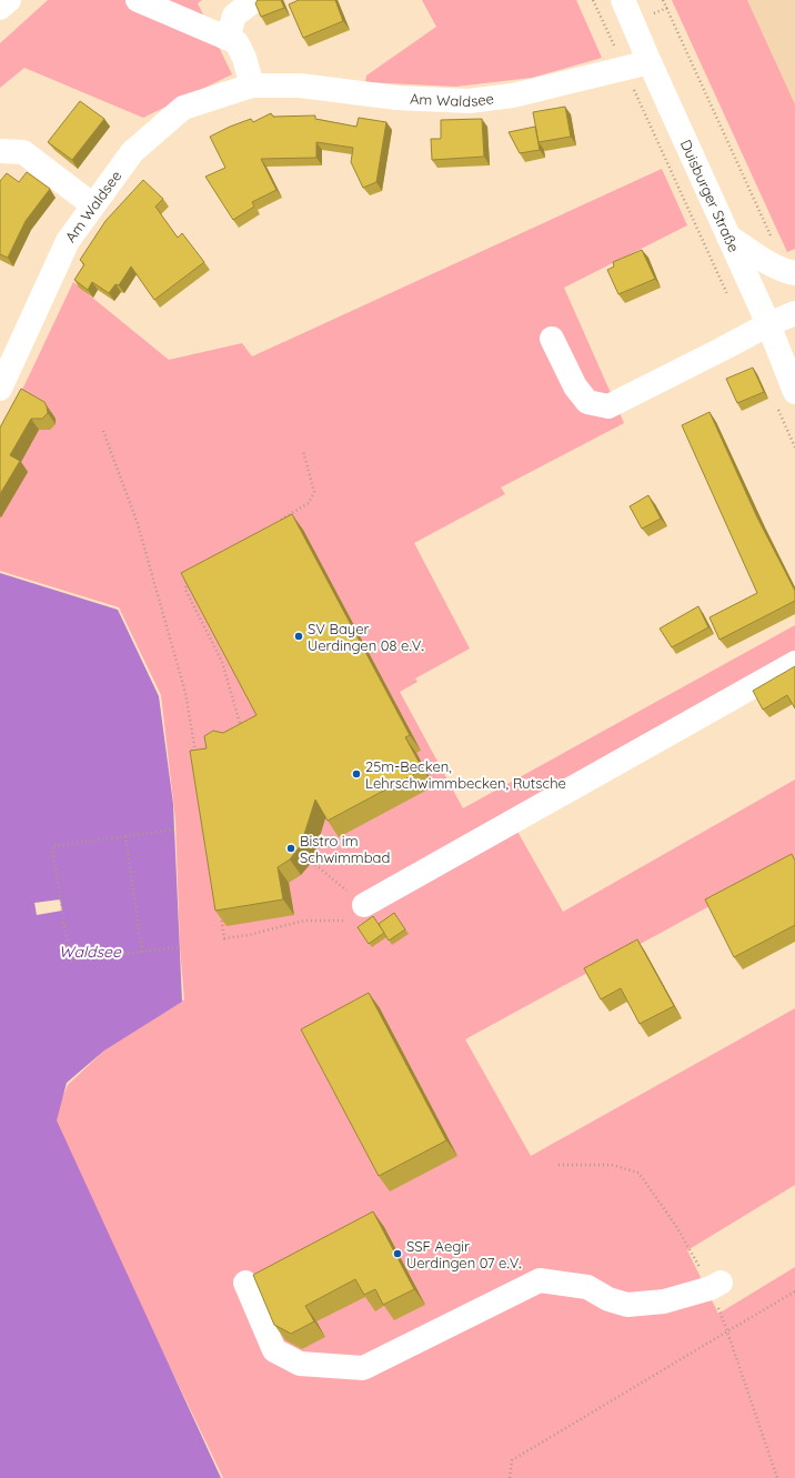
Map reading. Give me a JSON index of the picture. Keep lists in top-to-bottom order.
{
  "streets": {
    "main road": ["Am Waldsee", "Duisburger Straße"]
  },
  "crossings": [
    ["Am Waldsee", "Duisburger Straße"]
  ],
  "water": ["Waldsee"],
  "places": [
    "SV Bayer Uerdingen 08 e.V.",
    "25m-Becken, Lehrschwimmbecken, Rutsche",
    "Bistro im Schwimmbad",
    "SSF Aegir Uerdingen 07 e.V."
  ]
}
